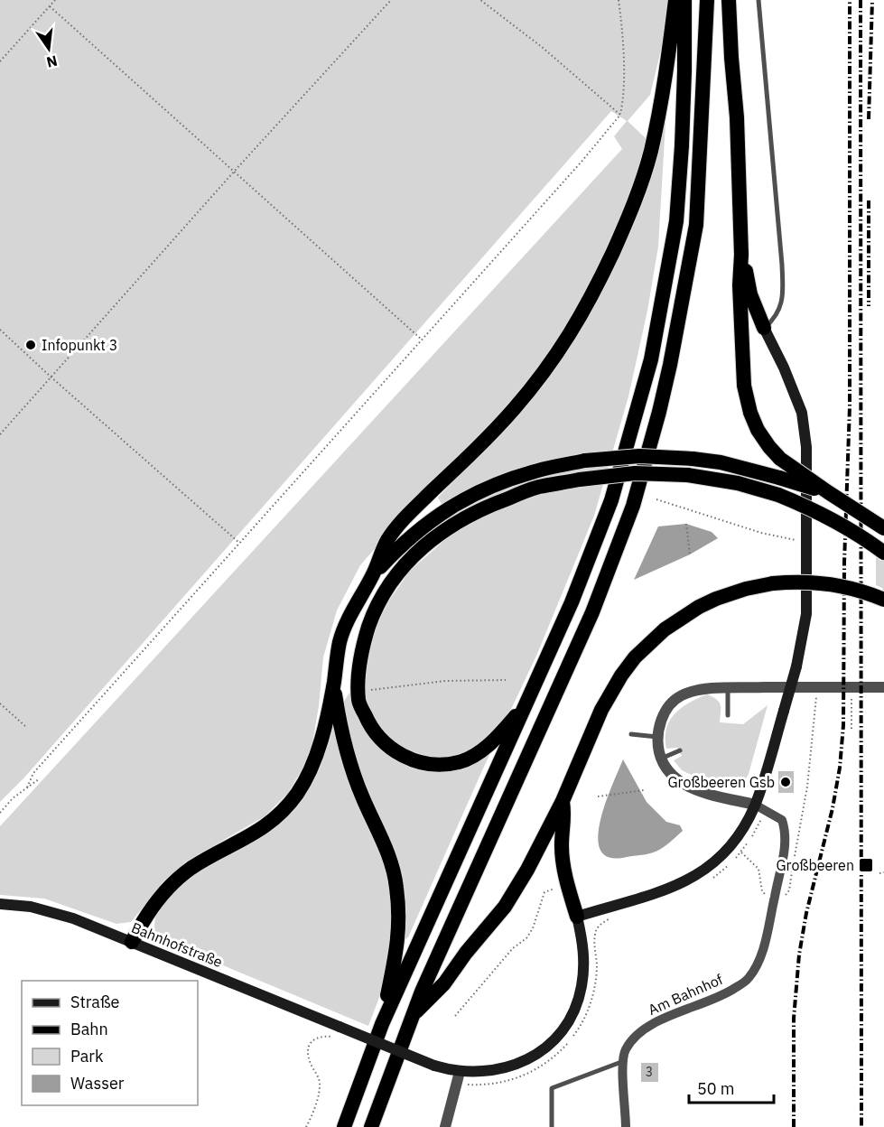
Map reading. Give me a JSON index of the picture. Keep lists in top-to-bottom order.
{
  "streets": {
    "main road": ["Bahnhofstraße"],
    "street": ["Am Bahnhof"]
  },
  "places": {
    "other": ["Infopunkt 3", "Großbeeren Gsb"],
    "transit": ["Großbeeren"]
  },
  "house_numbers": ["3"],
  "legend": [
    "Straße",
    "Bahn",
    "Park",
    "Wasser"
  ],
  "scale_bar": "50 m",
  "north": "bottom"
}
